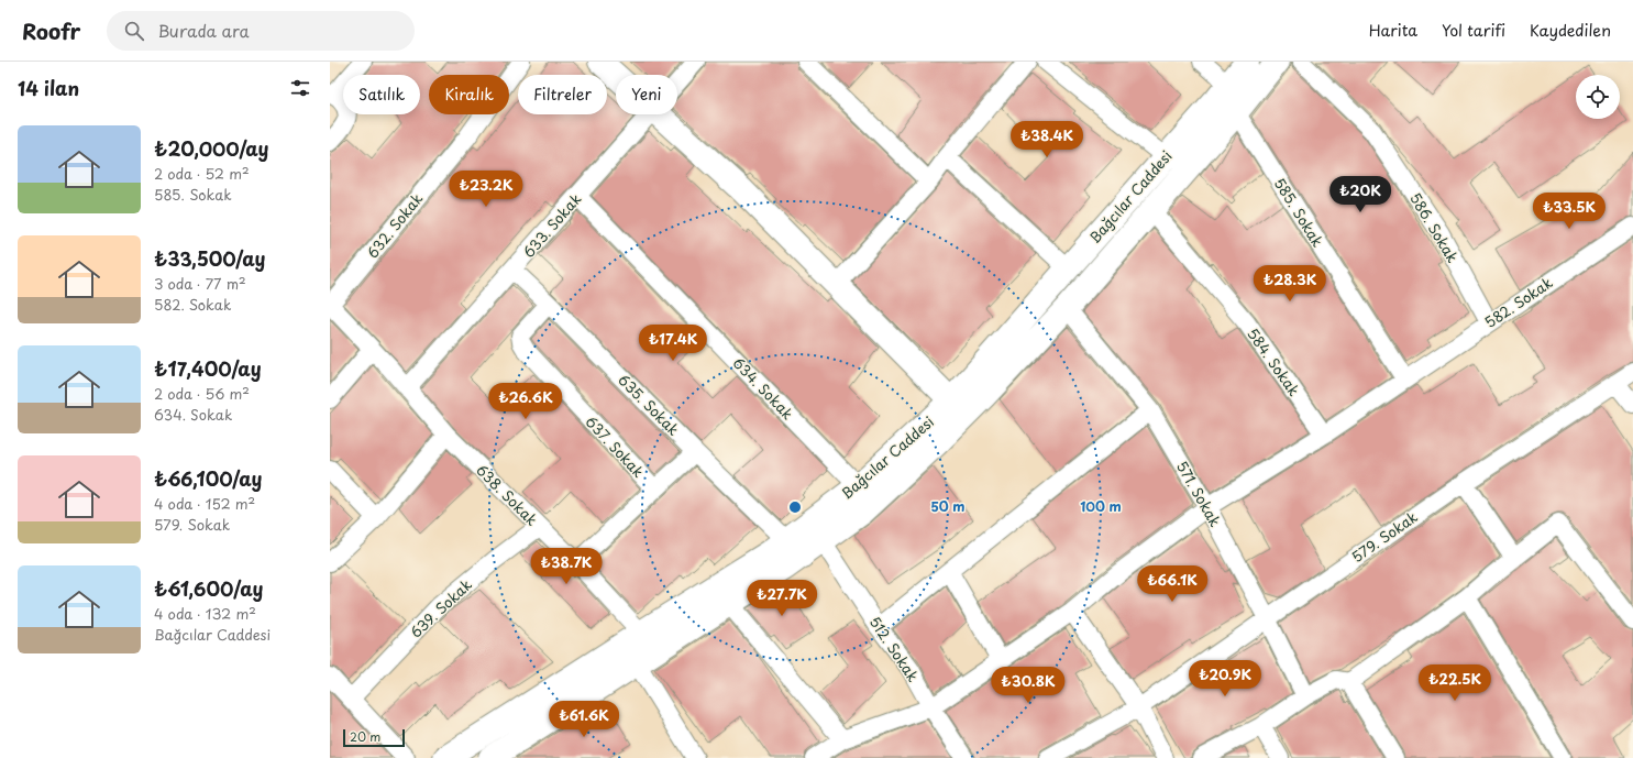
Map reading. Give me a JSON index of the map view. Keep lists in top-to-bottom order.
{
  "streets": {
    "main road": ["Bağcılar Caddesi"],
    "street": [
      "585. Sokak",
      "632. Sokak",
      "633. Sokak",
      "586. Sokak",
      "582. Sokak",
      "584. Sokak",
      "634. Sokak",
      "635. Sokak",
      "637. Sokak",
      "571. Sokak",
      "638. Sokak",
      "579. Sokak",
      "639. Sokak",
      "512. Sokak"
    ]
  },
  "crossings": [
    ["Bağcılar Caddesi", "585. Sokak"],
    ["Bağcılar Caddesi", "584. Sokak"],
    ["Bağcılar Caddesi", "634. Sokak"],
    ["Bağcılar Caddesi", "635. Sokak"],
    ["Bağcılar Caddesi", "571. Sokak"],
    ["Bağcılar Caddesi", "638. Sokak"],
    ["Bağcılar Caddesi", "512. Sokak"],
    ["585. Sokak", "582. Sokak"],
    ["632. Sokak", "638. Sokak"],
    ["633. Sokak", "634. Sokak"],
    ["633. Sokak", "635. Sokak"],
    ["633. Sokak", "638. Sokak"],
    ["586. Sokak", "582. Sokak"],
    ["582. Sokak", "584. Sokak"],
    ["582. Sokak", "571. Sokak"],
    ["582. Sokak", "512. Sokak"],
    ["635. Sokak", "637. Sokak"],
    ["571. Sokak", "579. Sokak"],
    ["638. Sokak", "639. Sokak"]
  ],
  "scale_bar": "20 m",
  "page": {
    "header": "Roofr",
    "search": "Burada ara",
    "nav": ["Harita", "Yol tarifi", "Kaydedilen"],
    "heading": "14 ilan",
    "chip": [
      "Satılık",
      "Kiralık",
      "Filtreler",
      "Yeni"
    ],
    "list": [
      {
        "name": "₺20,000/ay",
        "note": "2 oda · 52 m² · 585. Sokak"
      },
      {
        "name": "₺33,500/ay",
        "note": "3 oda · 77 m² · 582. Sokak"
      },
      {
        "name": "₺17,400/ay",
        "note": "2 oda · 56 m² · 634. Sokak"
      },
      {
        "name": "₺66,100/ay",
        "note": "4 oda · 152 m² · 579. Sokak"
      },
      {
        "name": "₺61,600/ay",
        "note": "4 oda · 132 m² · Bağcılar Caddesi"
      }
    ],
    "price": [
      "₺38.4K",
      "₺23.2K",
      "₺20K",
      "₺33.5K",
      "₺28.3K",
      "₺17.4K",
      "₺26.6K",
      "₺38.7K",
      "₺66.1K",
      "₺27.7K",
      "₺20.9K",
      "₺22.5K",
      "₺30.8K",
      "₺61.6K"
    ],
    "scale": "20 m"
  },
  "rings": ["50 m", "100 m"]
}
